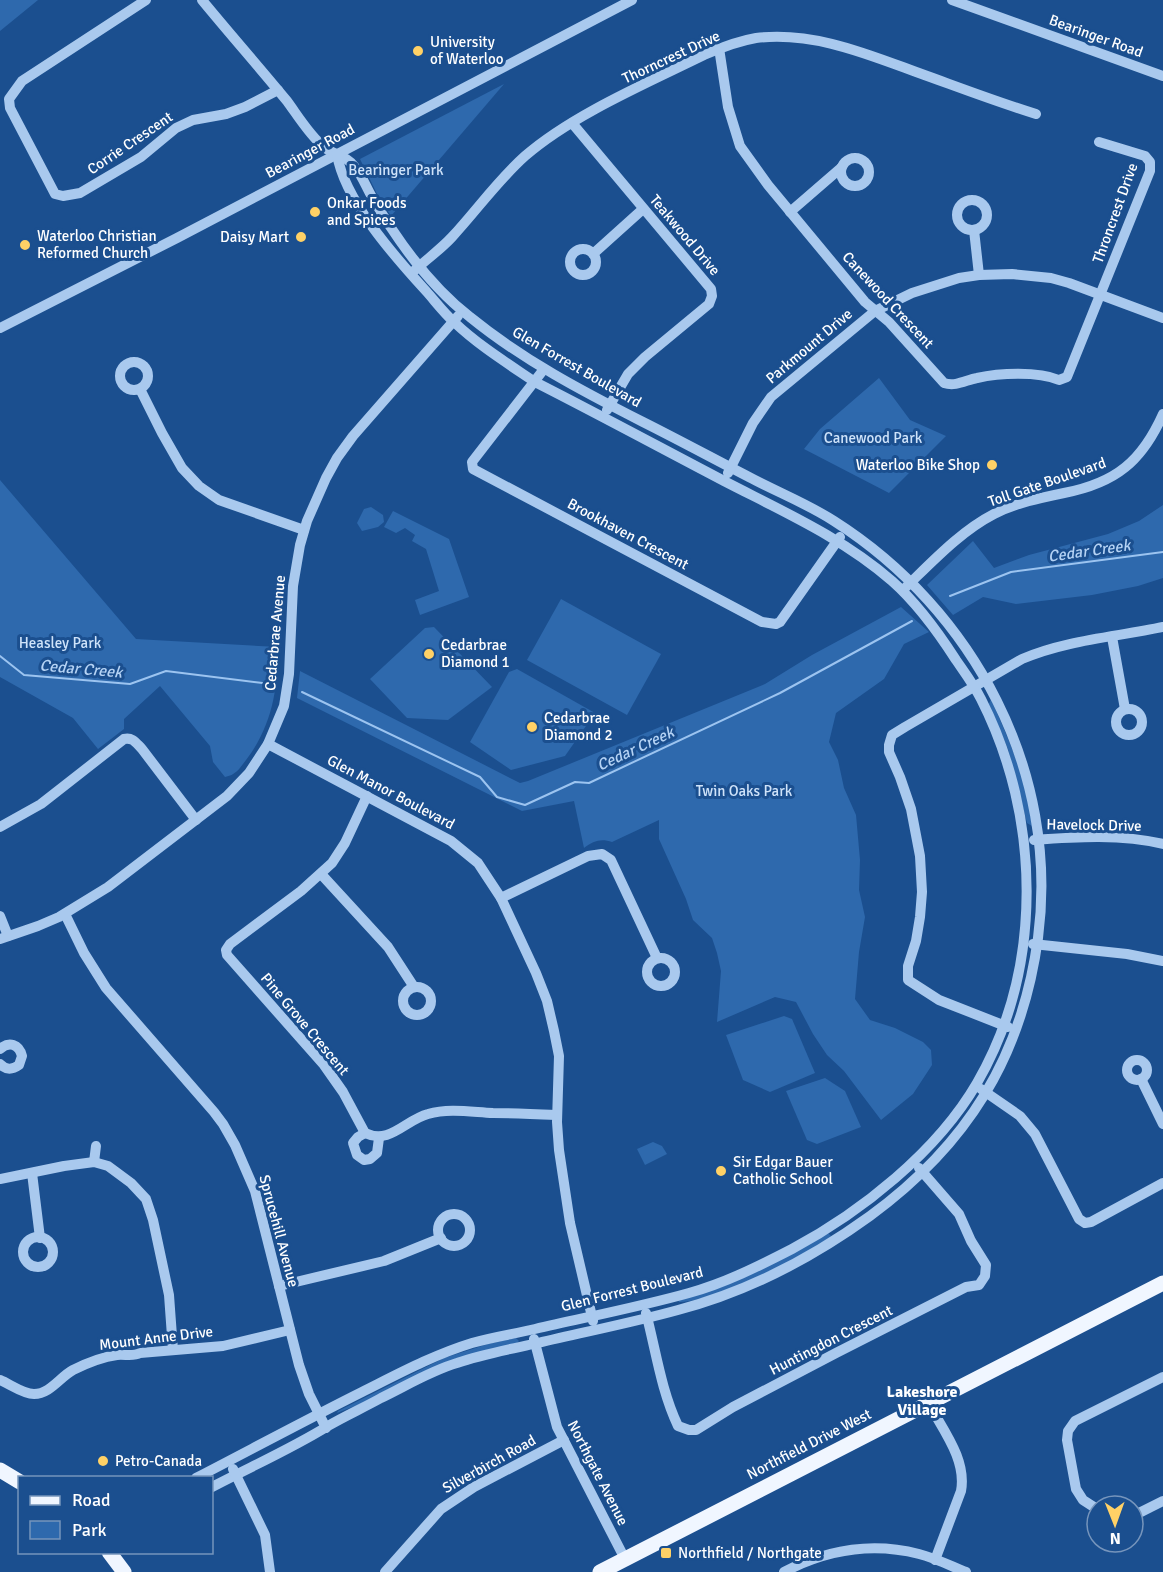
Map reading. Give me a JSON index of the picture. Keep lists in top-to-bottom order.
{
  "streets": {
    "main road": ["Northfield Drive West"],
    "street": [
      "Bearinger Road",
      "Thorncrest Drive",
      "Corrie Crescent",
      "Throncrest Drive",
      "Teakwood Drive",
      "Canewood Crescent",
      "Parkmount Drive",
      "Glen Forrest Boulevard",
      "Toll Gate Boulevard",
      "Brookhaven Crescent",
      "Cedarbrae Avenue",
      "Glen Manor Boulevard",
      "Havelock Drive",
      "Pine Grove Crescent",
      "Sprucehill Avenue",
      "Mount Anne Drive",
      "Huntingdon Crescent",
      "Silverbirch Road",
      "Northgate Avenue"
    ]
  },
  "crossings": [
    ["Bearinger Road", "Glen Forrest Boulevard"],
    ["Thorncrest Drive", "Teakwood Drive"],
    ["Thorncrest Drive", "Canewood Crescent"],
    ["Thorncrest Drive", "Glen Forrest Boulevard"],
    ["Throncrest Drive", "Canewood Crescent"],
    ["Throncrest Drive", "Parkmount Drive"],
    ["Teakwood Drive", "Glen Forrest Boulevard"],
    ["Canewood Crescent", "Parkmount Drive"],
    ["Parkmount Drive", "Glen Forrest Boulevard"],
    ["Glen Forrest Boulevard", "Toll Gate Boulevard"],
    ["Glen Forrest Boulevard", "Brookhaven Crescent"],
    ["Glen Forrest Boulevard", "Cedarbrae Avenue"],
    ["Glen Forrest Boulevard", "Glen Manor Boulevard"],
    ["Glen Forrest Boulevard", "Havelock Drive"],
    ["Glen Forrest Boulevard", "Sprucehill Avenue"],
    ["Glen Forrest Boulevard", "Huntingdon Crescent"],
    ["Glen Forrest Boulevard", "Northgate Avenue"],
    ["Cedarbrae Avenue", "Glen Manor Boulevard"],
    ["Cedarbrae Avenue", "Sprucehill Avenue"],
    ["Glen Manor Boulevard", "Pine Grove Crescent"],
    ["Sprucehill Avenue", "Mount Anne Drive"],
    ["Northfield Drive West", "Northgate Avenue"],
    ["Silverbirch Road", "Northgate Avenue"]
  ],
  "districts": ["Lakeshore Village"],
  "water": ["Cedar Creek"],
  "parks": [
    "Bearinger Park",
    "Canewood Park",
    "Heasley Park",
    "Twin Oaks Park"
  ],
  "places": {
    "other": [
      "University of Waterloo",
      "Onkar Foods and Spices",
      "Daisy Mart",
      "Waterloo Christian Reformed Church",
      "Waterloo Bike Shop",
      "Cedarbrae Diamond 1",
      "Cedarbrae Diamond 2",
      "Sir Edgar Bauer Catholic School",
      "Petro-Canada"
    ],
    "transit": ["Northfield / Northgate"]
  },
  "legend": ["Road", "Park"],
  "north": "bottom"
}
